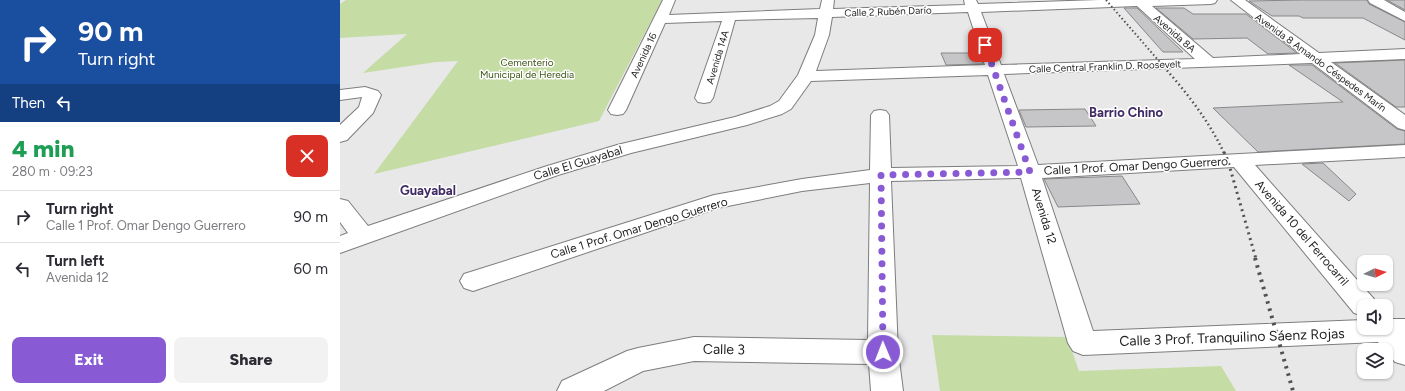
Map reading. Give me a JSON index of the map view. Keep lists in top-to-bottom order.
{
  "streets": {
    "street": [
      "Calle 2 Rubén Darío",
      "Avenida 8A",
      "Avenida 16",
      "Avenida 14A",
      "Avenida 8 Amando Céspedes Marín",
      "Calle Central Franklin D. Roosevelt",
      "Calle El Guayabal",
      "Calle 1 Prof. Omar Dengo Guerrero",
      "Avenida 12",
      "Avenida 10 del Ferrocarril",
      "Calle 3 Prof. Tranquilino Sáenz Rojas",
      "Calle 3"
    ]
  },
  "crossings": [
    ["Calle 2 Rubén Darío", "Avenida 8A"],
    ["Calle 2 Rubén Darío", "Avenida 16"],
    ["Calle 2 Rubén Darío", "Avenida 14A"],
    ["Calle 2 Rubén Darío", "Calle El Guayabal"],
    ["Calle 2 Rubén Darío", "Avenida 12"],
    ["Avenida 8A", "Calle Central Franklin D. Roosevelt"],
    ["Avenida 8 Amando Céspedes Marín", "Calle Central Franklin D. Roosevelt"],
    ["Calle Central Franklin D. Roosevelt", "Calle El Guayabal"],
    ["Calle Central Franklin D. Roosevelt", "Avenida 12"],
    ["Calle 1 Prof. Omar Dengo Guerrero", "Avenida 12"],
    ["Calle 1 Prof. Omar Dengo Guerrero", "Avenida 10 del Ferrocarril"],
    ["Avenida 12", "Calle 3 Prof. Tranquilino Sáenz Rojas"]
  ],
  "districts": ["Barrio Chino", "Guayabal"],
  "parks": ["Cementerio Municipal de Heredia"],
  "north": "right",
  "page": {
    "turn": ["90 m", "Turn right"],
    "then": "Then",
    "heading": ["4 min", "280 m · 09:23"],
    "list": [
      {
        "name": "Turn right",
        "note": "Calle 1 Prof. Omar Dengo Guerrero",
        "value": "90 m"
      },
      {
        "name": "Turn left",
        "note": "Avenida 12",
        "value": "60 m"
      }
    ],
    "buttons": ["Exit", "Share"]
  }
}
